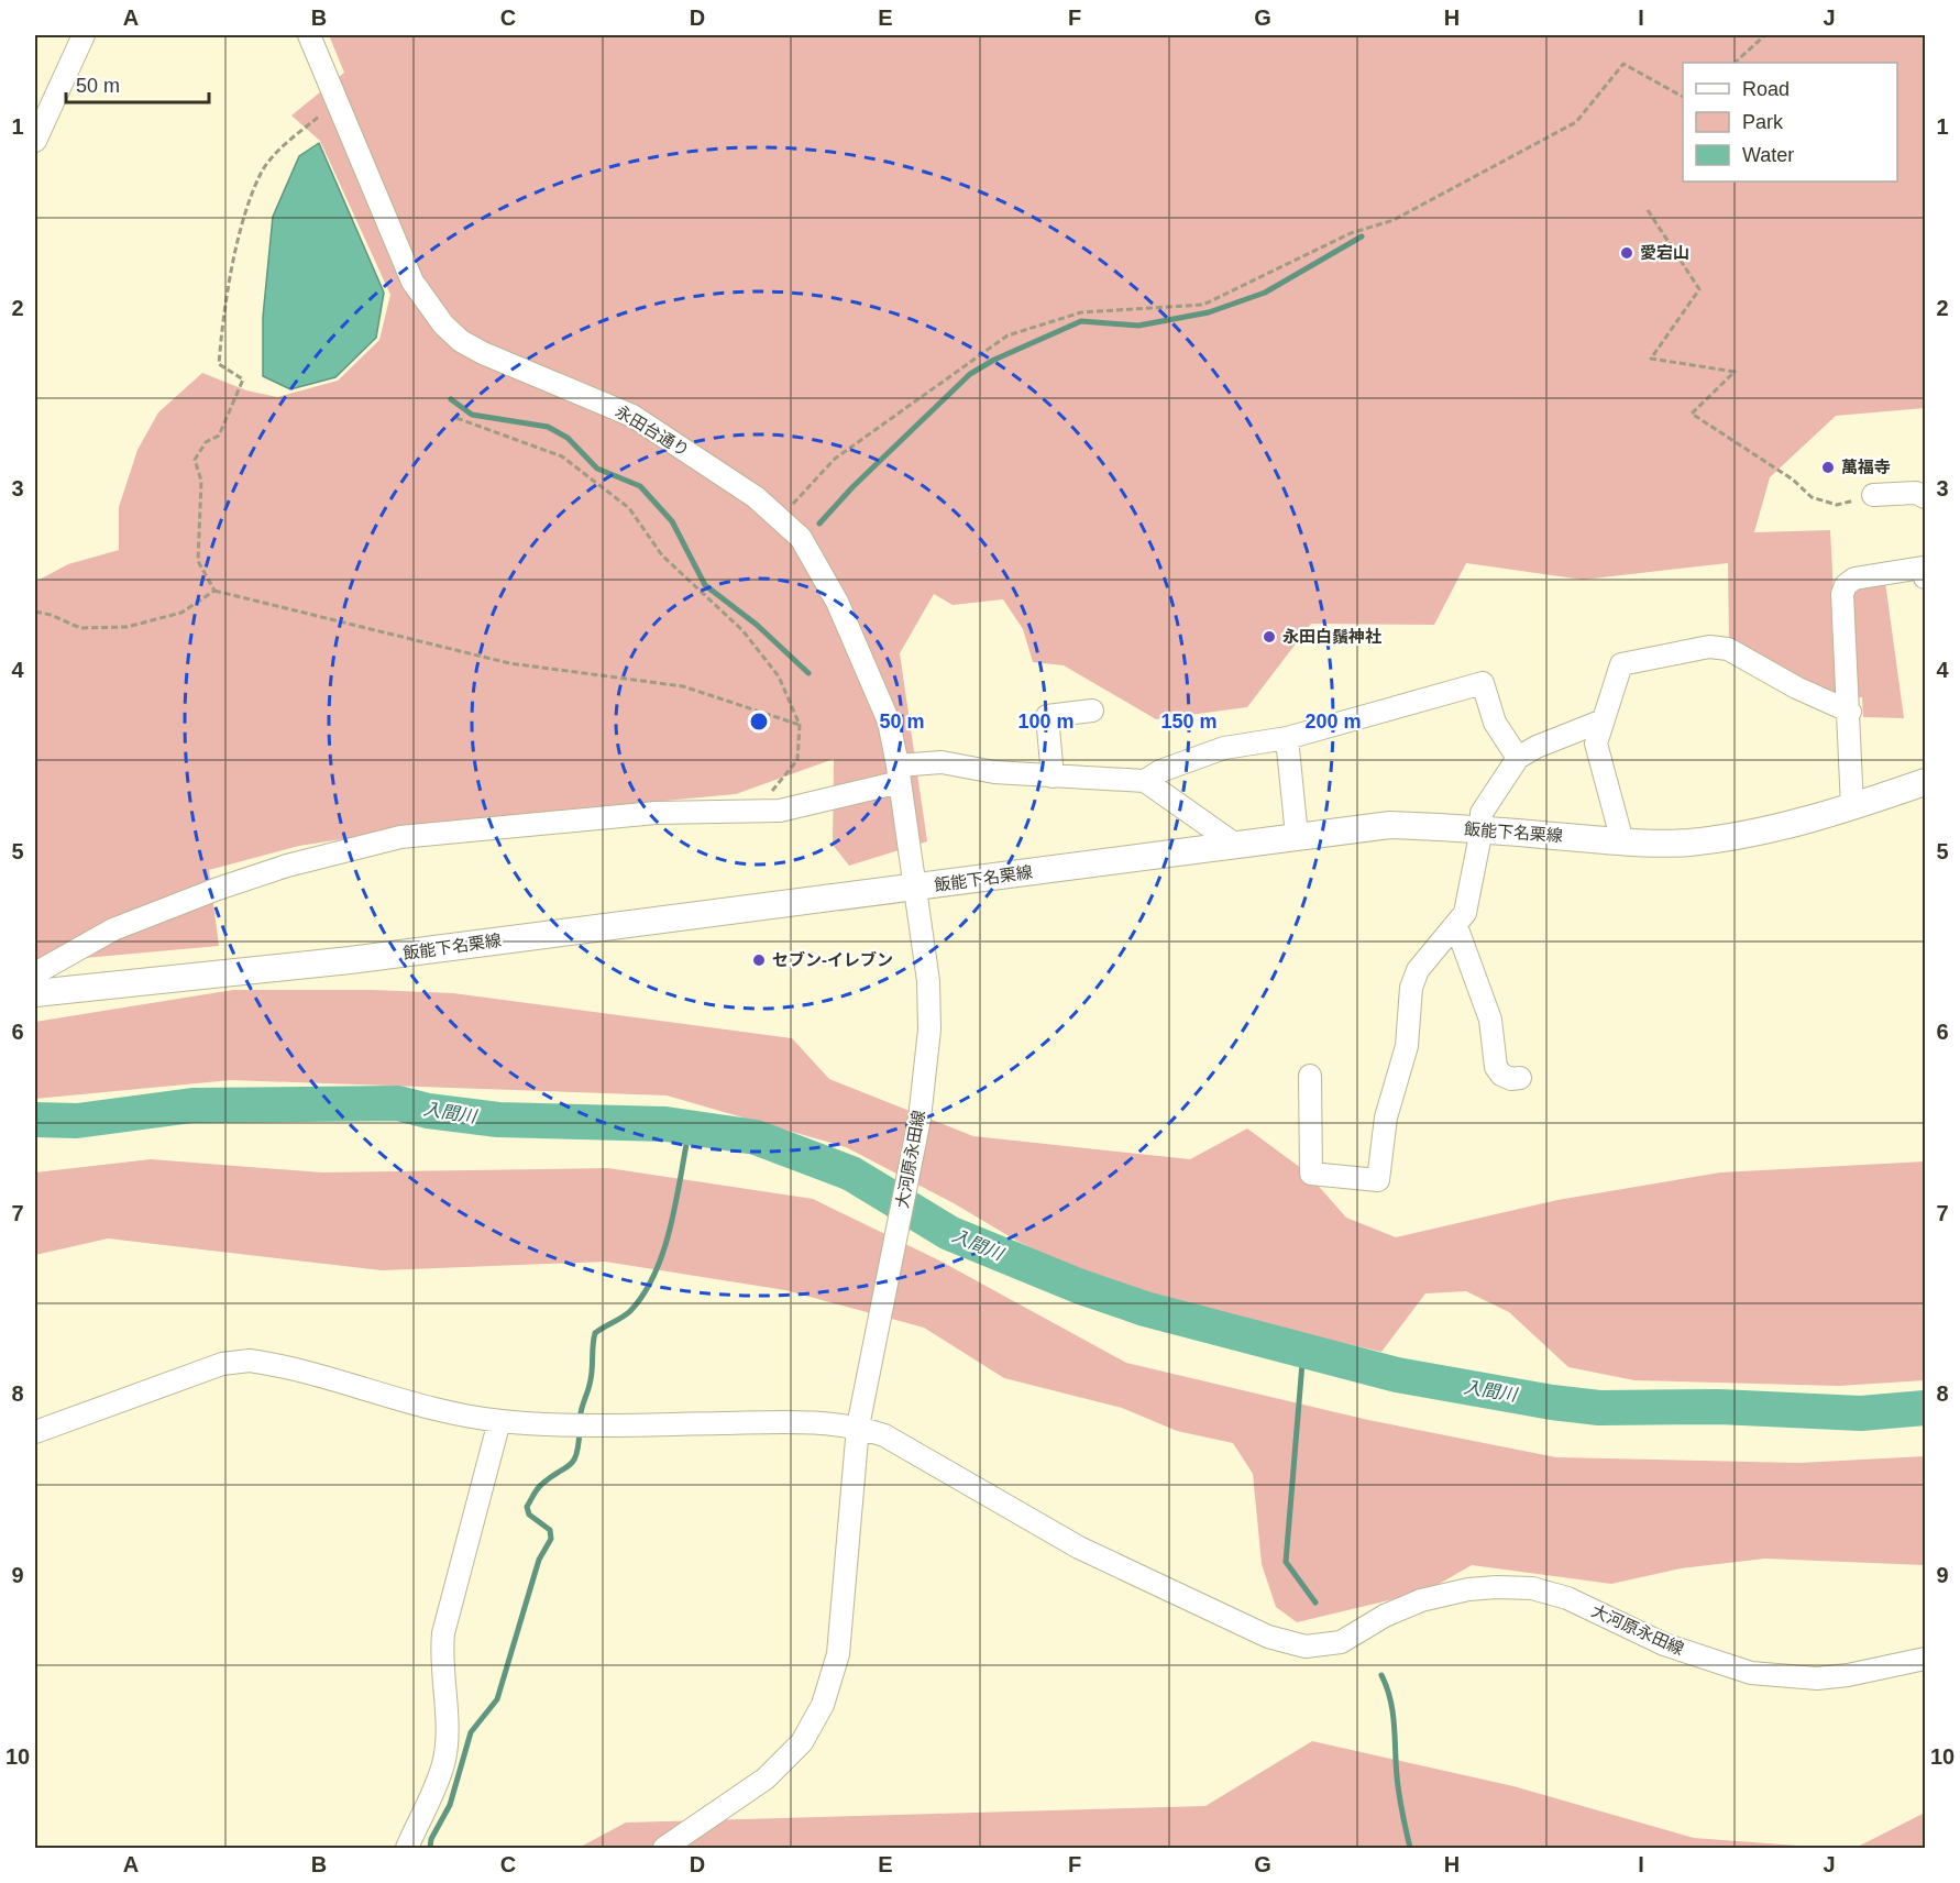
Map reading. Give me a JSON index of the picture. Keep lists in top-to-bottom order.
{
  "streets": {
    "main road": ["飯能下名栗線"],
    "street": ["永田台通り", "大河原永田線"]
  },
  "crossings": [
    ["永田台通り", "飯能下名栗線"],
    ["永田台通り", "大河原永田線"],
    ["飯能下名栗線", "大河原永田線"]
  ],
  "water": ["入間川"],
  "places": [
    "愛宕山",
    "萬福寺",
    "永田白鬚神社",
    "セブン-イレブン"
  ],
  "legend": ["Road", "Park", "Water"],
  "scale_bar": "50 m",
  "grid": {
    "columns": [
      "A",
      "B",
      "C",
      "D",
      "E",
      "F",
      "G",
      "H",
      "I",
      "J"
    ],
    "rows": [
      "1",
      "2",
      "3",
      "4",
      "5",
      "6",
      "7",
      "8",
      "9",
      "10"
    ]
  },
  "rings": [
    "50 m",
    "100 m",
    "150 m",
    "200 m"
  ]
}
